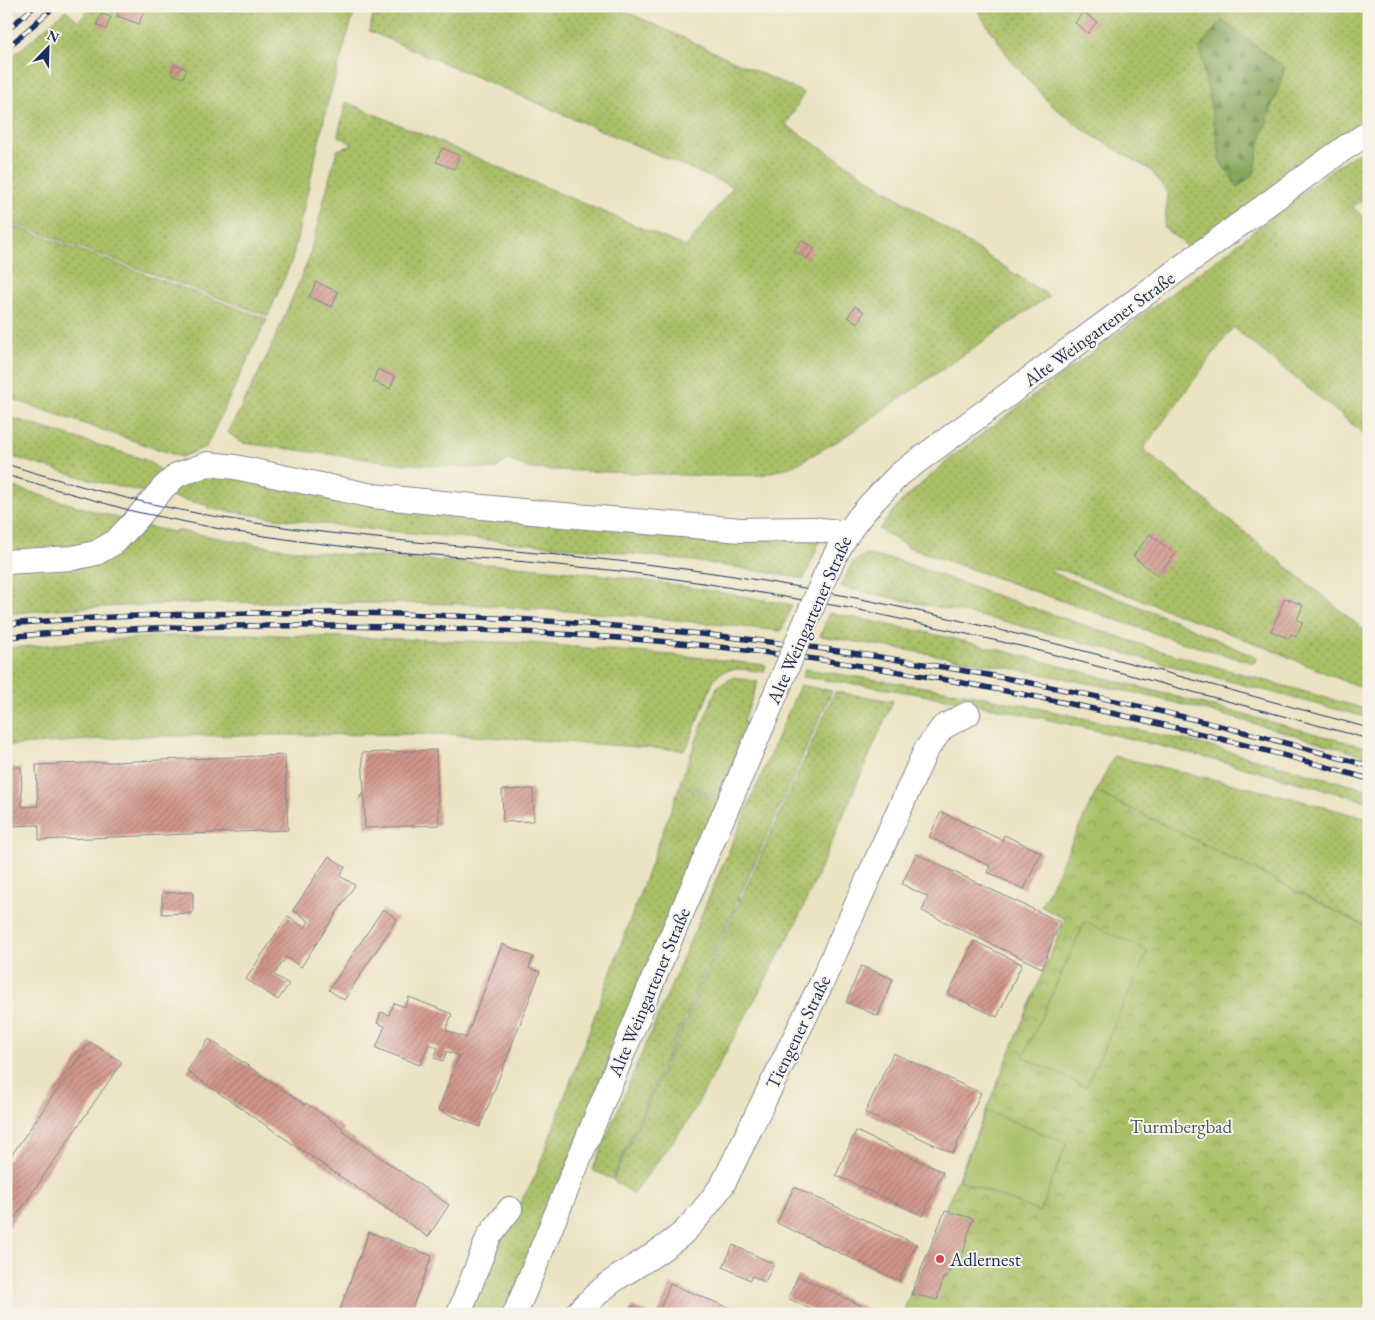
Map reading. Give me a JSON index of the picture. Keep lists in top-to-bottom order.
{
  "streets": {
    "street": ["Alte Weingartener Straße", "Tiengener Straße"]
  },
  "parks": ["Turmbergbad"],
  "places": ["Adlernest"],
  "north": "top right"
}
